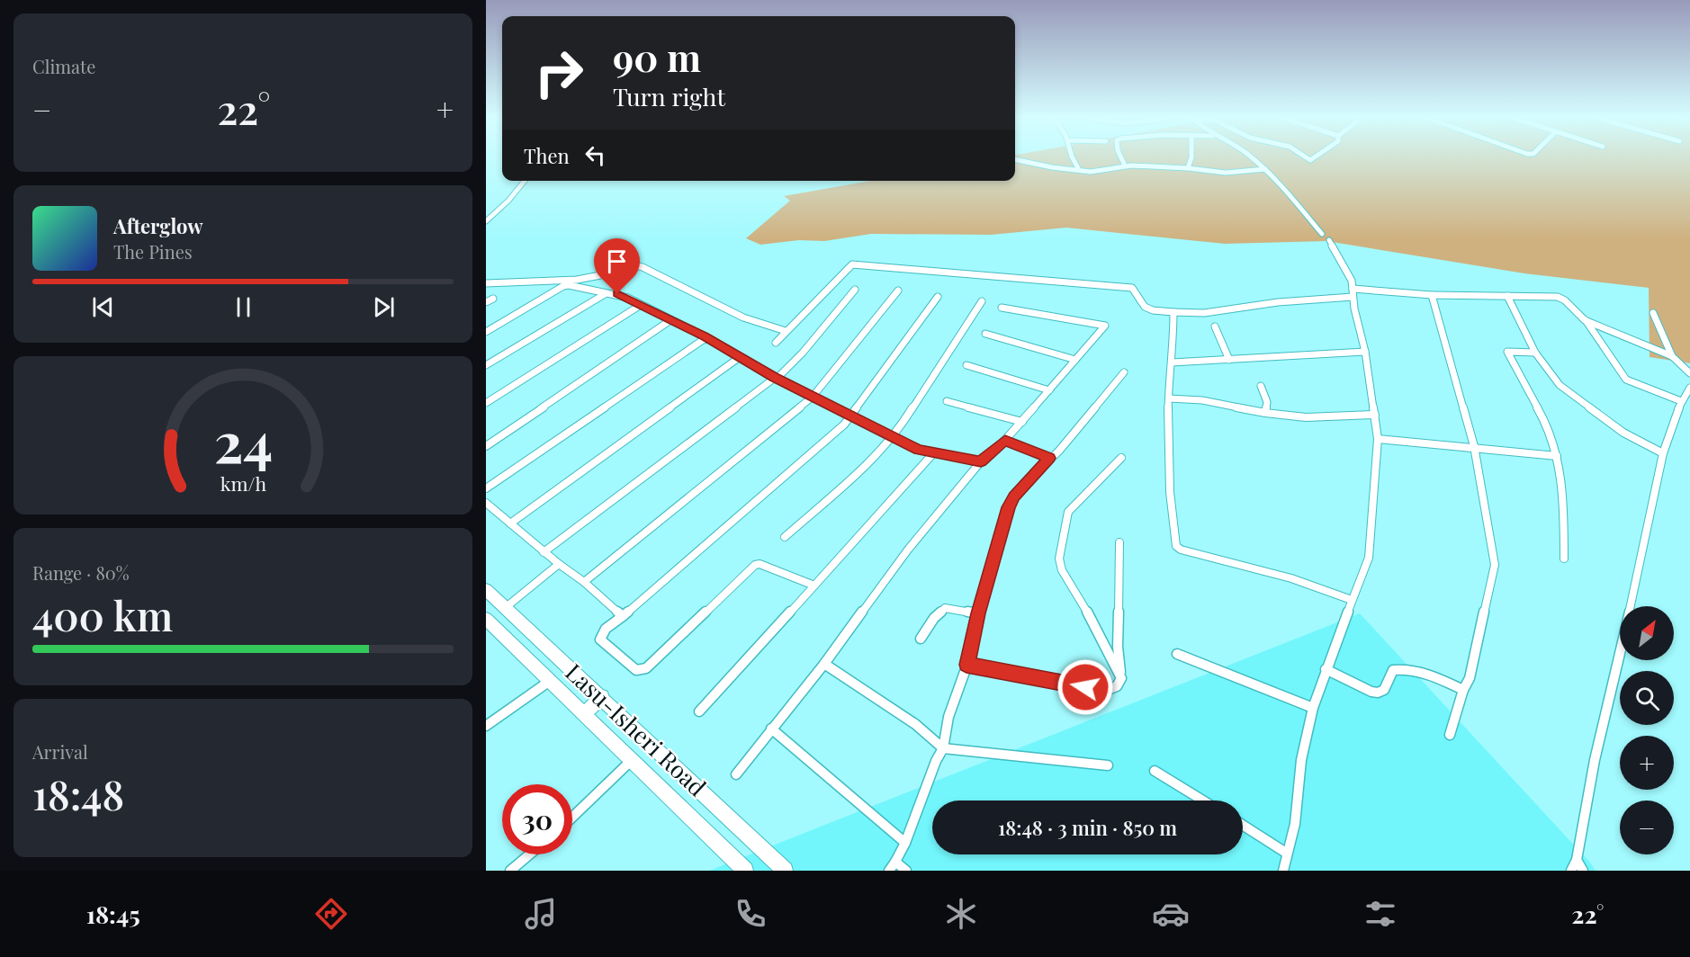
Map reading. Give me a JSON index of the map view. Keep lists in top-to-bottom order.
{
  "streets": {
    "main road": ["Lasu-Isheri Road"]
  },
  "north": "top right",
  "page": {
    "tile": [
      "Climate",
      ["Range · 80%", "400 km"],
      ["Arrival", "18:48"]
    ],
    "turn": ["90 m", "Turn right"],
    "heat": ["−", "22°", "+"],
    "then": "Then",
    "song": ["Afterglow", "The Pines"],
    "map_buttons": ["+", "−"],
    "limit": "30",
    "trip": "18:48 · 3 min · 850 m",
    "tabs": ["18:45", "22°"],
    "gauge": ["24", "km/h"]
  }
}
